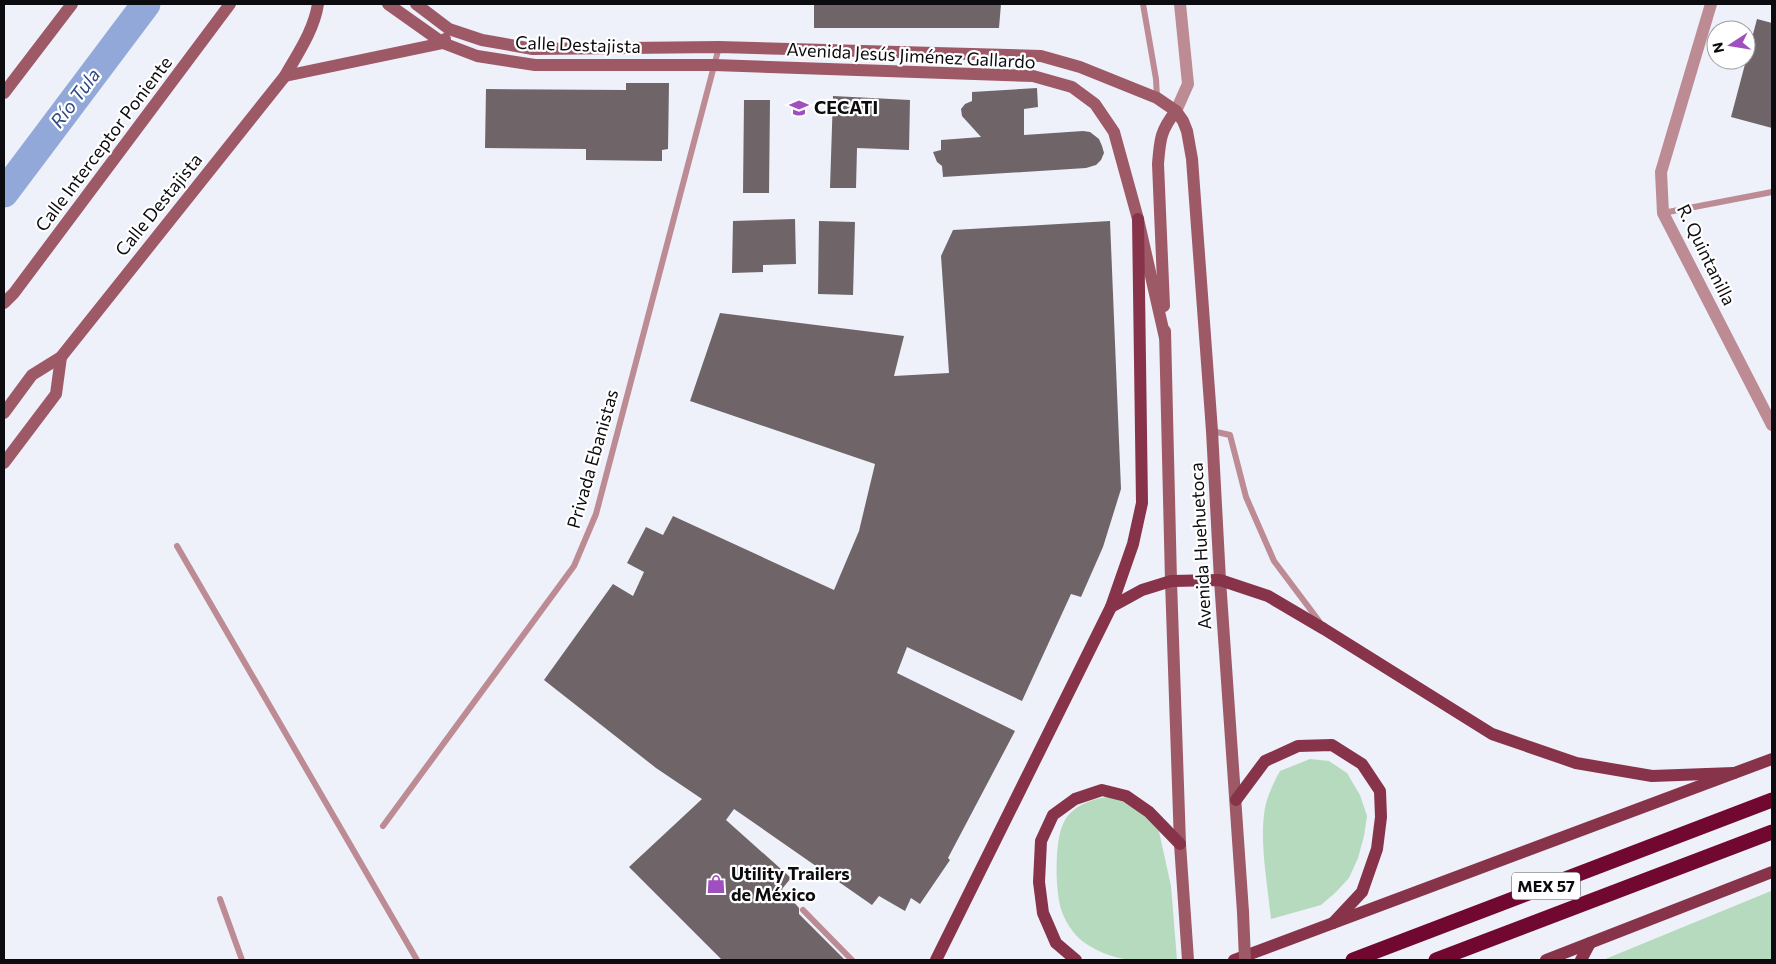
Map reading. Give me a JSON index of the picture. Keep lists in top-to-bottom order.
{
  "streets": {
    "highway": ["MEX 57"],
    "main road": [
      "Calle Destajista",
      "Avenida Jesús Jiménez Gallardo",
      "Calle Interceptor Poniente",
      "Avenida Huehuetoca"
    ],
    "street": ["R. Quintanilla"],
    "lane": ["Privada Ebanistas"]
  },
  "crossings": [
    ["Calle Destajista", "Avenida Jesús Jiménez Gallardo"],
    ["Calle Destajista", "Privada Ebanistas"],
    ["Avenida Jesús Jiménez Gallardo", "Privada Ebanistas"],
    ["Avenida Jesús Jiménez Gallardo", "Avenida Huehuetoca"]
  ],
  "water": ["Río Tula"],
  "places": {
    "school or university": ["CECATI"],
    "shop": ["Utility Trailers de México"]
  },
  "north": "left"
}
